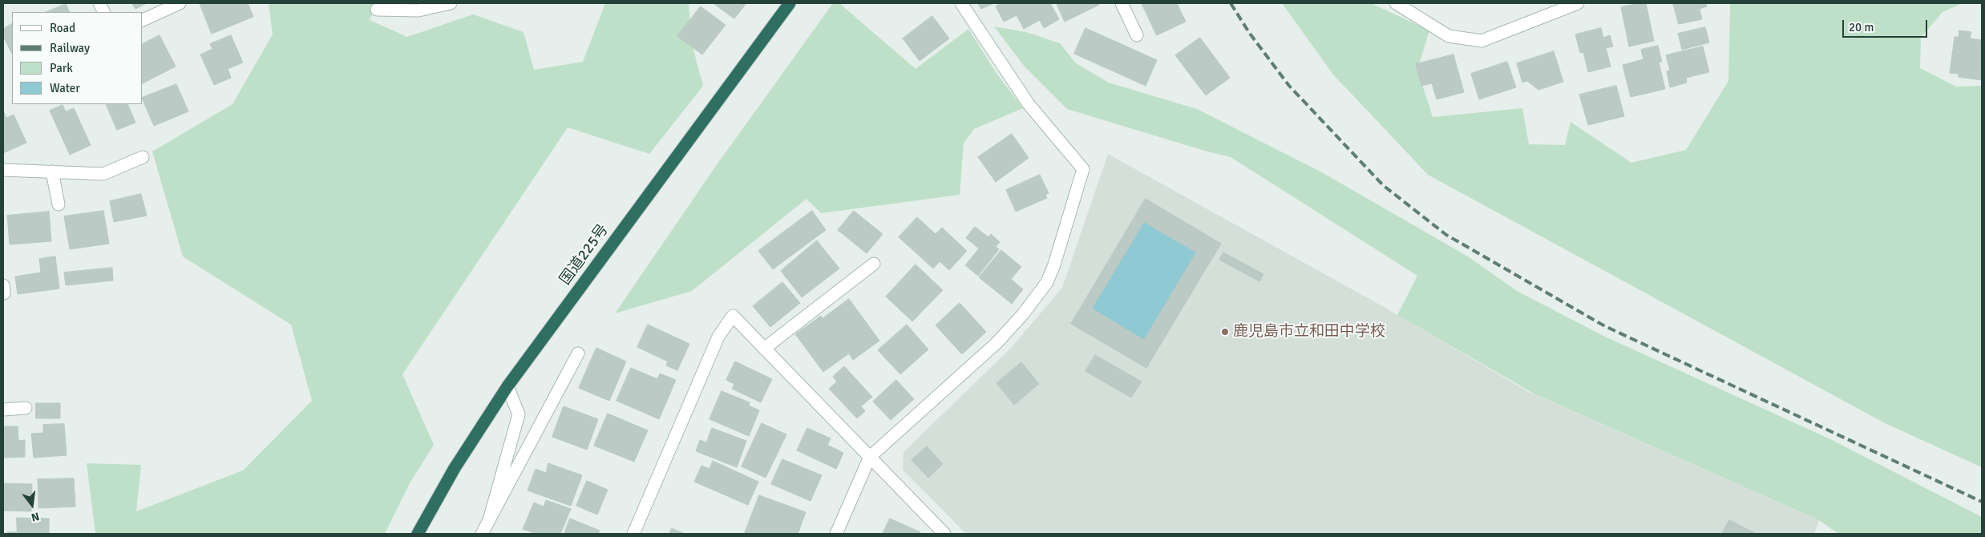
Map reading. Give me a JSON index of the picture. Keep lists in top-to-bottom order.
{
  "streets": {
    "highway": ["国道225号"]
  },
  "places": ["鹿児島市立和田中学校"],
  "legend": [
    "Road",
    "Railway",
    "Park",
    "Water"
  ],
  "scale_bar": "20 m",
  "north": "bottom"
}
